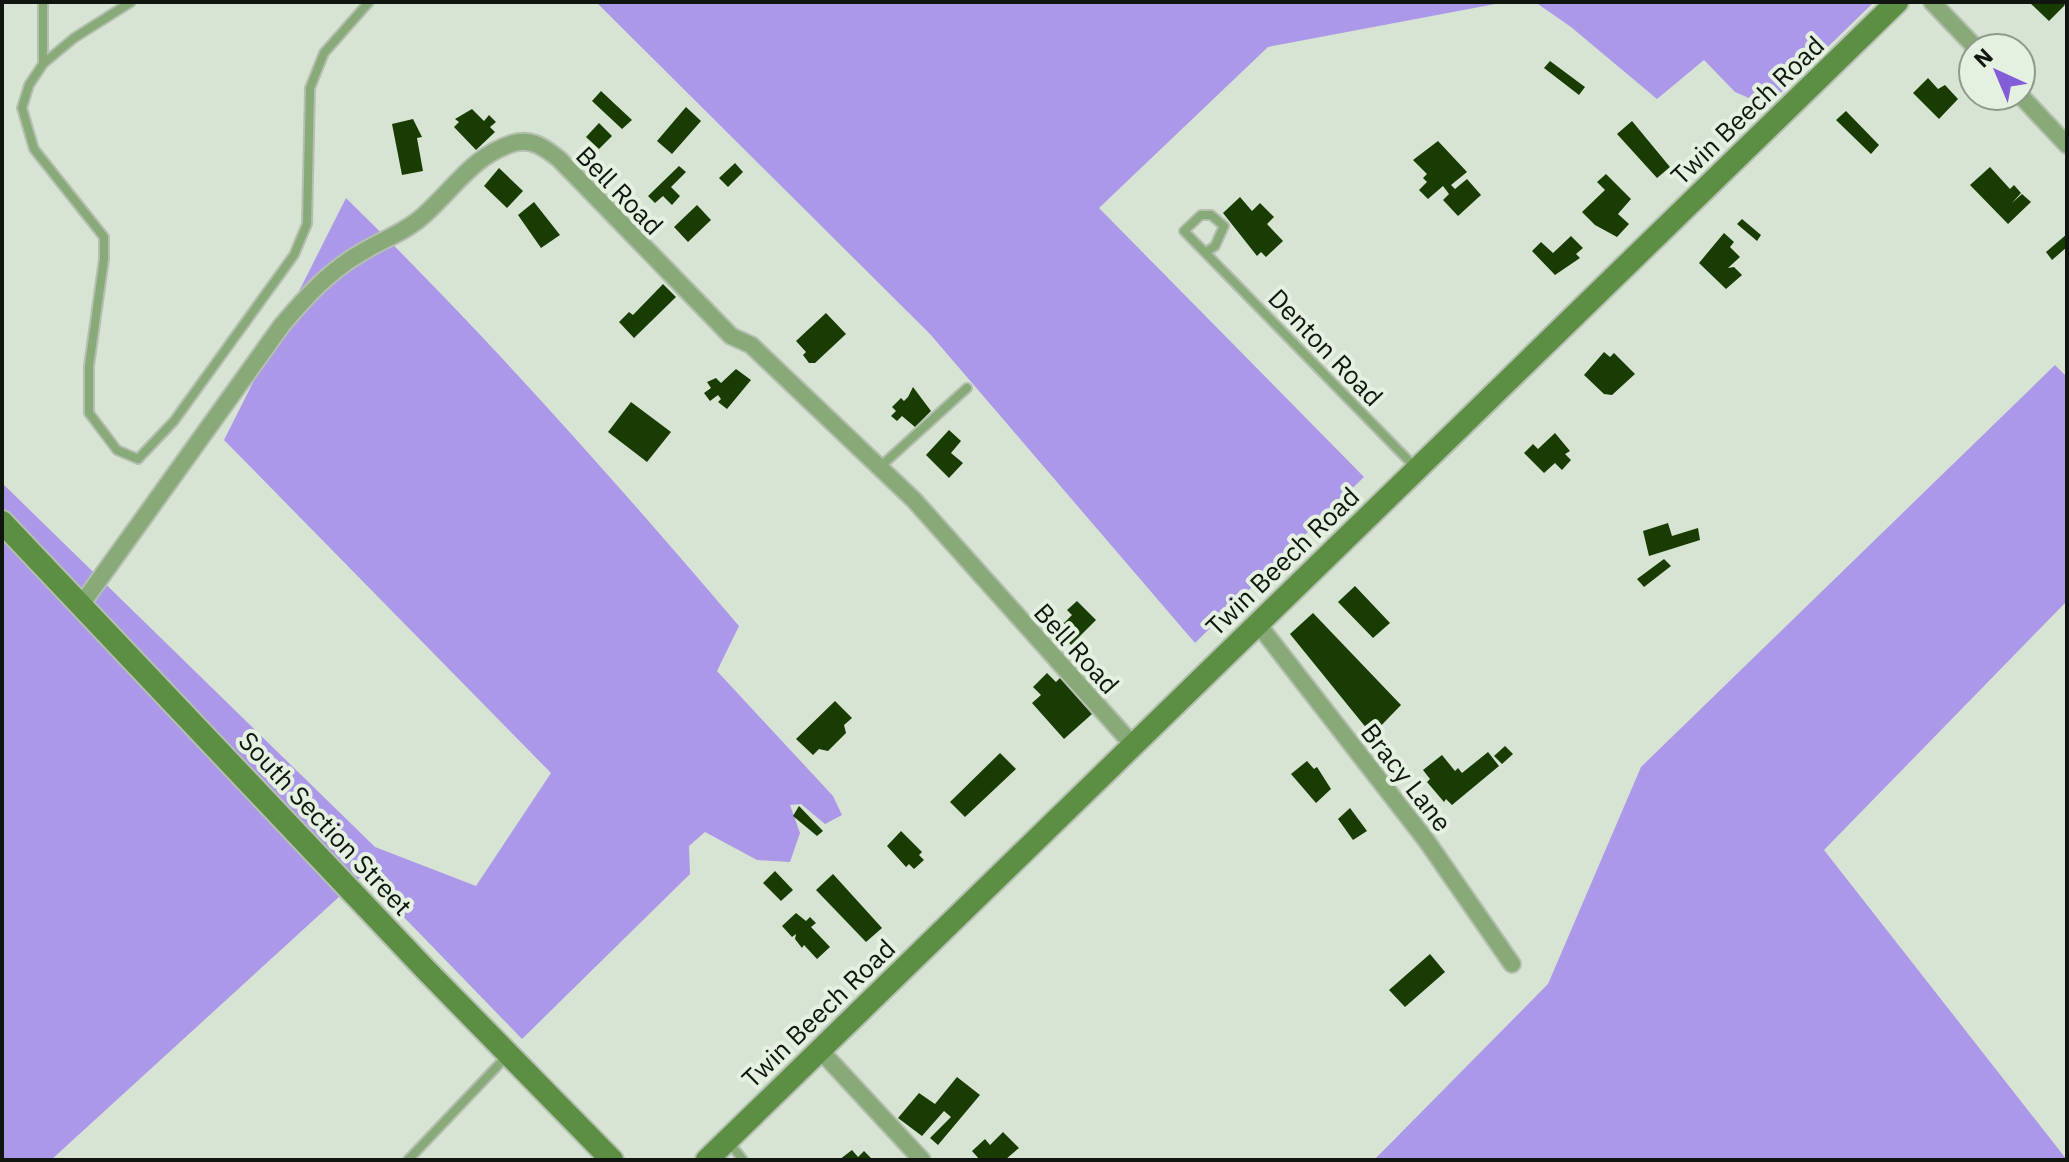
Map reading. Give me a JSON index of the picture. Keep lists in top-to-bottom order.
{
  "streets": {
    "street": [
      "Twin Beech Road",
      "Bell Road",
      "Bracy Lane",
      "South Section Street"
    ],
    "lane": ["Denton Road"]
  },
  "crossings": [
    ["Twin Beech Road", "Bell Road"],
    ["Twin Beech Road", "Denton Road"],
    ["Twin Beech Road", "Bracy Lane"],
    ["Bell Road", "South Section Street"]
  ],
  "north": "top left"
}
